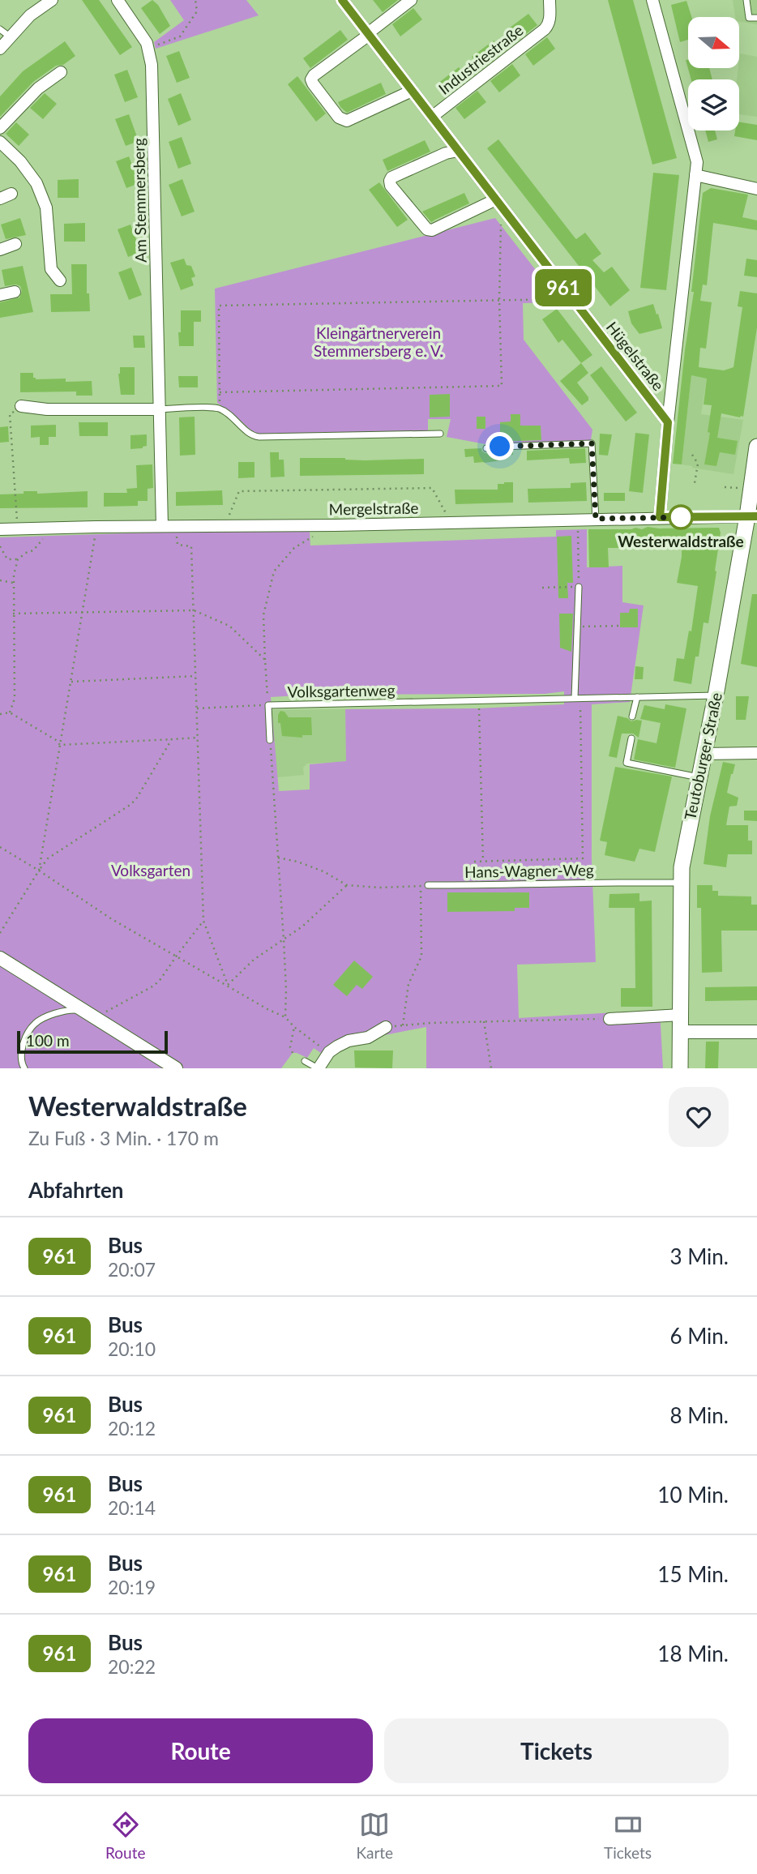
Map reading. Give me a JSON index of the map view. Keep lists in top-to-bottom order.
{
  "streets": {
    "main road": ["Teutoburger Straße"],
    "street": [
      "Industriestraße",
      "Am Stemmersberg",
      "Hügelstraße",
      "Mergelstraße"
    ],
    "lane": ["Volksgartenweg", "Hans-Wagner-Weg"]
  },
  "crossings": [
    ["Industriestraße", "Hügelstraße"],
    ["Am Stemmersberg", "Mergelstraße"],
    ["Mergelstraße", "Teutoburger Straße"],
    ["Volksgartenweg", "Teutoburger Straße"],
    ["Teutoburger Straße", "Hans-Wagner-Weg"]
  ],
  "parks": ["Kleingärtnerverein Stemmersberg e. V.", "Volksgarten"],
  "places": ["Westerwaldstraße"],
  "lines": ["bus line 961"],
  "scale_bar": "100 m",
  "north": "right",
  "page": {
    "on_map": "961",
    "scale": "100 m",
    "heading": [
      ["Westerwaldstraße", "Zu Fuß · 3 Min. · 170 m"],
      "Abfahrten"
    ],
    "list": [
      {
        "mark": "961",
        "name": "Bus",
        "note": "20:07",
        "value": "3 Min."
      },
      {
        "mark": "961",
        "name": "Bus",
        "note": "20:10",
        "value": "6 Min."
      },
      {
        "mark": "961",
        "name": "Bus",
        "note": "20:12",
        "value": "8 Min."
      },
      {
        "mark": "961",
        "name": "Bus",
        "note": "20:14",
        "value": "10 Min."
      },
      {
        "mark": "961",
        "name": "Bus",
        "note": "20:19",
        "value": "15 Min."
      },
      {
        "mark": "961",
        "name": "Bus",
        "note": "20:22",
        "value": "18 Min."
      }
    ],
    "buttons": ["Route", "Tickets"],
    "tabs": ["Route", "Karte", "Tickets"]
  }
}
